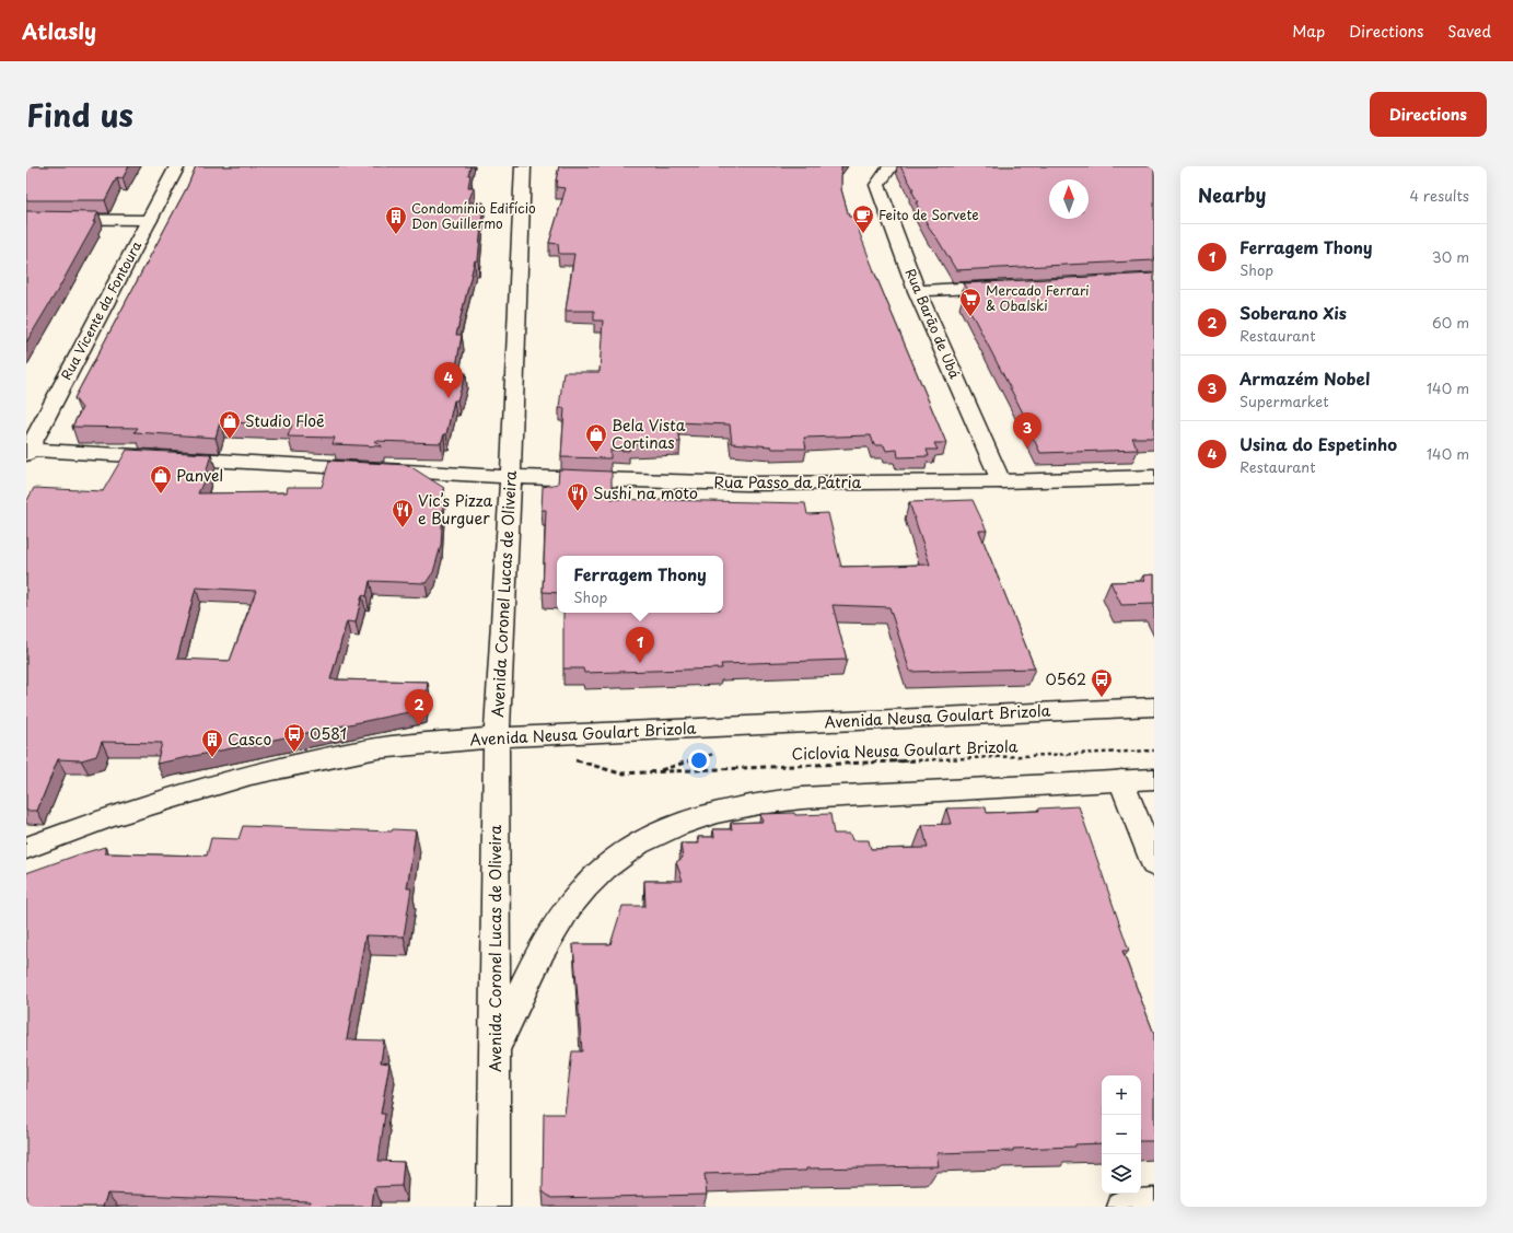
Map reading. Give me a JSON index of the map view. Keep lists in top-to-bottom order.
{
  "streets": {
    "street": [
      "Rua Vicente da Fontoura",
      "Rua Barão de Ubá",
      "Rua Passo da Pátria",
      "Avenida Coronel Lucas de Oliveira",
      "Avenida Neusa Goulart Brizola"
    ],
    "path": ["Ciclovia Neusa Goulart Brizola"]
  },
  "crossings": [
    ["Rua Vicente da Fontoura", "Rua Passo da Pátria"],
    ["Rua Barão de Ubá", "Rua Passo da Pátria"],
    ["Rua Passo da Pátria", "Avenida Coronel Lucas de Oliveira"],
    ["Avenida Coronel Lucas de Oliveira", "Avenida Neusa Goulart Brizola"]
  ],
  "places": {
    "cafe": ["Feito de Sorvete"],
    "building": ["Condomínio Edifício Don Guillermo", "Casco"],
    "supermarket": ["Mercado Ferrari & Obalski"],
    "shop": ["Studio Floē", "Bela Vista Cortinas", "Panvel"],
    "restaurant": ["Sushi na moto", "Vic’s Pizza e Burguer"],
    "bus stop": ["0562", "0581"]
  },
  "north": "top",
  "page": {
    "header": "Atlasly",
    "nav": ["Map", "Directions", "Saved"],
    "title": "Find us",
    "buttons": "Directions",
    "heading": ["Nearby", "4 results"],
    "list": [
      {
        "mark": "1",
        "name": "Ferragem Thony",
        "note": "Shop",
        "value": "30 m"
      },
      {
        "mark": "2",
        "name": "Soberano Xis",
        "note": "Restaurant",
        "value": "60 m"
      },
      {
        "mark": "3",
        "name": "Armazém Nobel",
        "note": "Supermarket",
        "value": "140 m"
      },
      {
        "mark": "4",
        "name": "Usina do Espetinho",
        "note": "Restaurant",
        "value": "140 m"
      }
    ],
    "pins": [
      "4",
      "3",
      "1",
      "2"
    ],
    "popup": ["Ferragem Thony", "Shop"],
    "map_buttons": ["+", "−"]
  }
}
